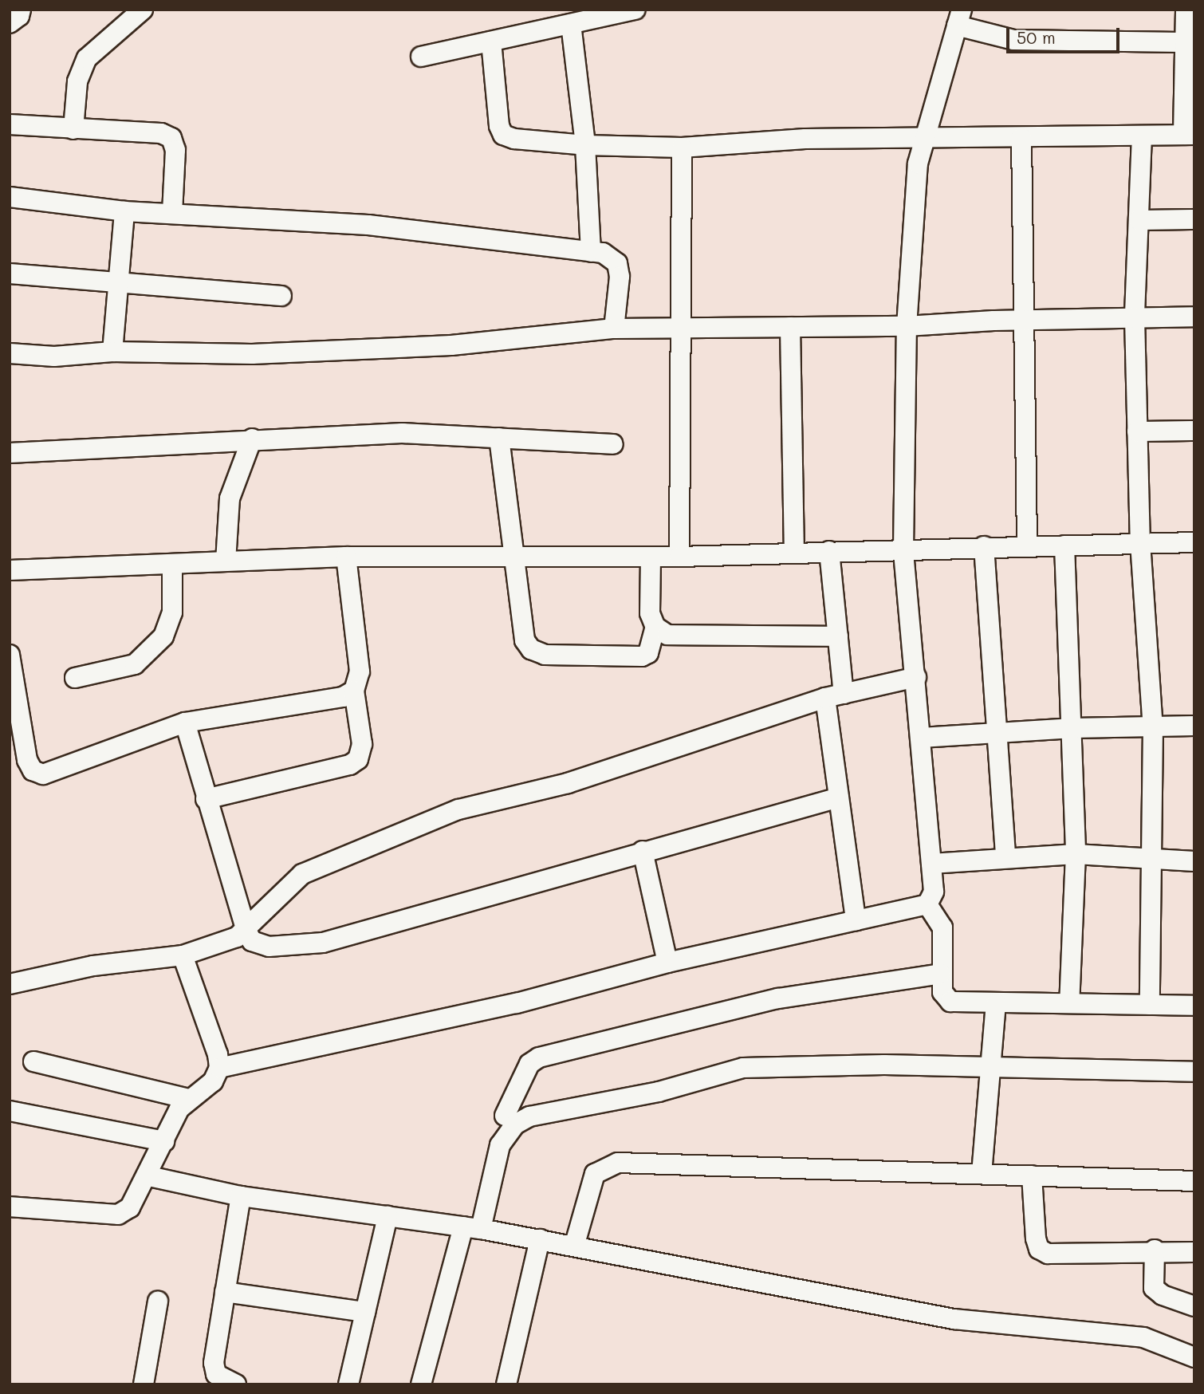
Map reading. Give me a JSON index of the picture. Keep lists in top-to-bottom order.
{
  "scale_bar": "50 m"
}
